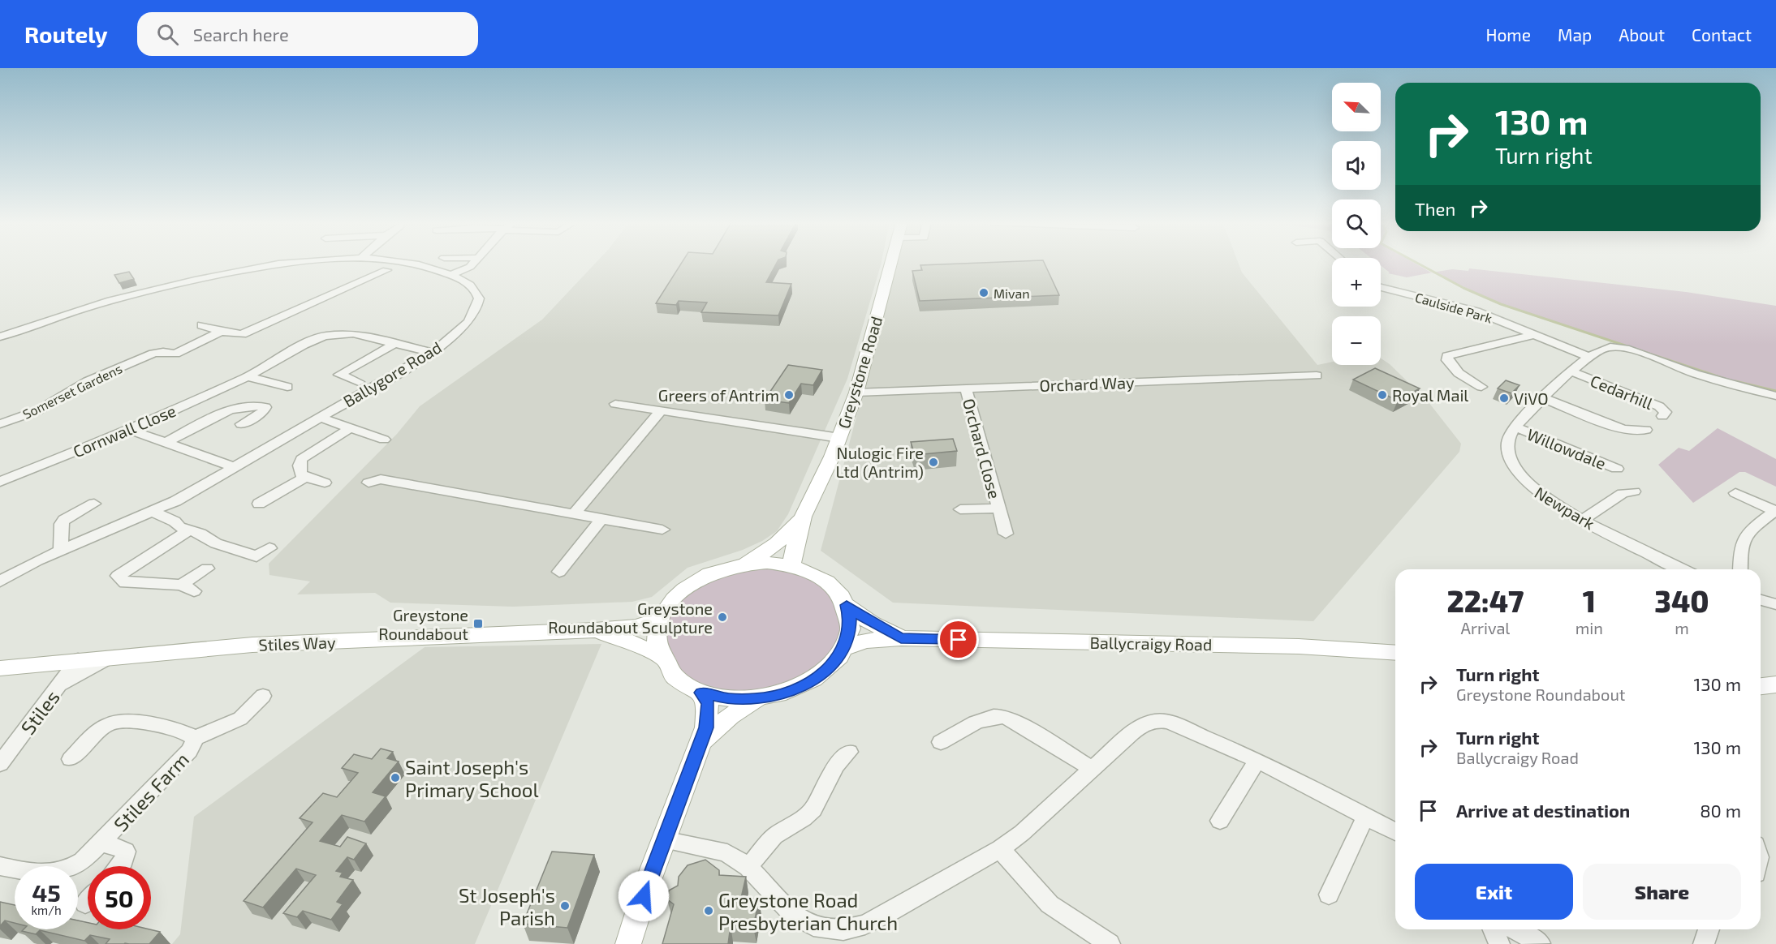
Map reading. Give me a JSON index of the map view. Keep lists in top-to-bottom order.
{
  "streets": {
    "main road": ["Greystone Road", "Stiles Way", "Ballycraigy Road"],
    "street": [
      "Caulside Park",
      "Ballygore Road",
      "Orchard Way",
      "Somerset Gardens",
      "Cedarhill",
      "Cornwall Close",
      "Orchard Close",
      "Willowdale",
      "Newpark",
      "Stiles",
      "Stiles Farm"
    ]
  },
  "crossings": [
    ["Caulside Park", "Newpark"],
    ["Greystone Road", "Orchard Way"],
    ["Greystone Road", "Stiles Way"],
    ["Greystone Road", "Ballycraigy Road"],
    ["Ballygore Road", "Cornwall Close"],
    ["Orchard Way", "Orchard Close"],
    ["Cedarhill", "Newpark"],
    ["Willowdale", "Newpark"],
    ["Stiles Way", "Ballycraigy Road"],
    ["Stiles Way", "Stiles"]
  ],
  "places": {
    "other": [
      "Mivan",
      "Greers of Antrim",
      "Royal Mail",
      "ViVO",
      "Nulogic Fire Ltd (Antrim)",
      "Greystone Roundabout Sculpture",
      "Saint Joseph's Primary School",
      "St Joseph's Parish",
      "Greystone Road Presbyterian Church"
    ],
    "transit": ["Greystone Roundabout"]
  },
  "north": "top left",
  "page": {
    "header": "Routely",
    "search": "Search here",
    "nav": [
      "Home",
      "Map",
      "About",
      "Contact"
    ],
    "map_buttons": ["+", "−"],
    "turn": ["130 m", "Turn right"],
    "then": "Then",
    "eta": [
      "22:47",
      "Arrival",
      "1",
      "min",
      "340",
      "m"
    ],
    "list": [
      {
        "name": "Turn right",
        "note": "Greystone Roundabout",
        "value": "130 m"
      },
      {
        "name": "Turn right",
        "note": "Ballycraigy Road",
        "value": "130 m"
      },
      {
        "name": "Arrive at destination",
        "value": "80 m"
      }
    ],
    "buttons": ["Exit", "Share"],
    "speed": "45 km/h",
    "limit": "50"
  }
}
